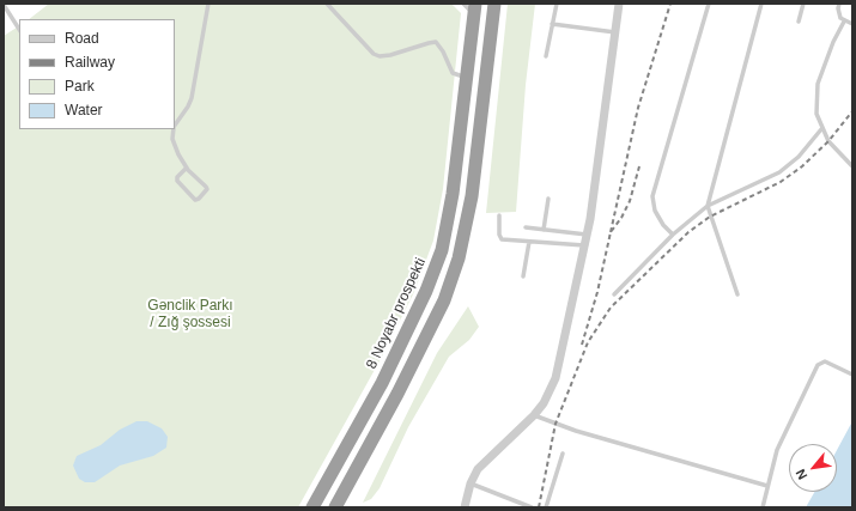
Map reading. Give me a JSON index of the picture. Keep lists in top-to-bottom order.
{
  "streets": {
    "highway": ["8 Noyabr prospekti"]
  },
  "parks": ["Gənclik Parkı / Zığ şossesi"],
  "legend": [
    "Road",
    "Railway",
    "Park",
    "Water"
  ],
  "north": "bottom left"
}
